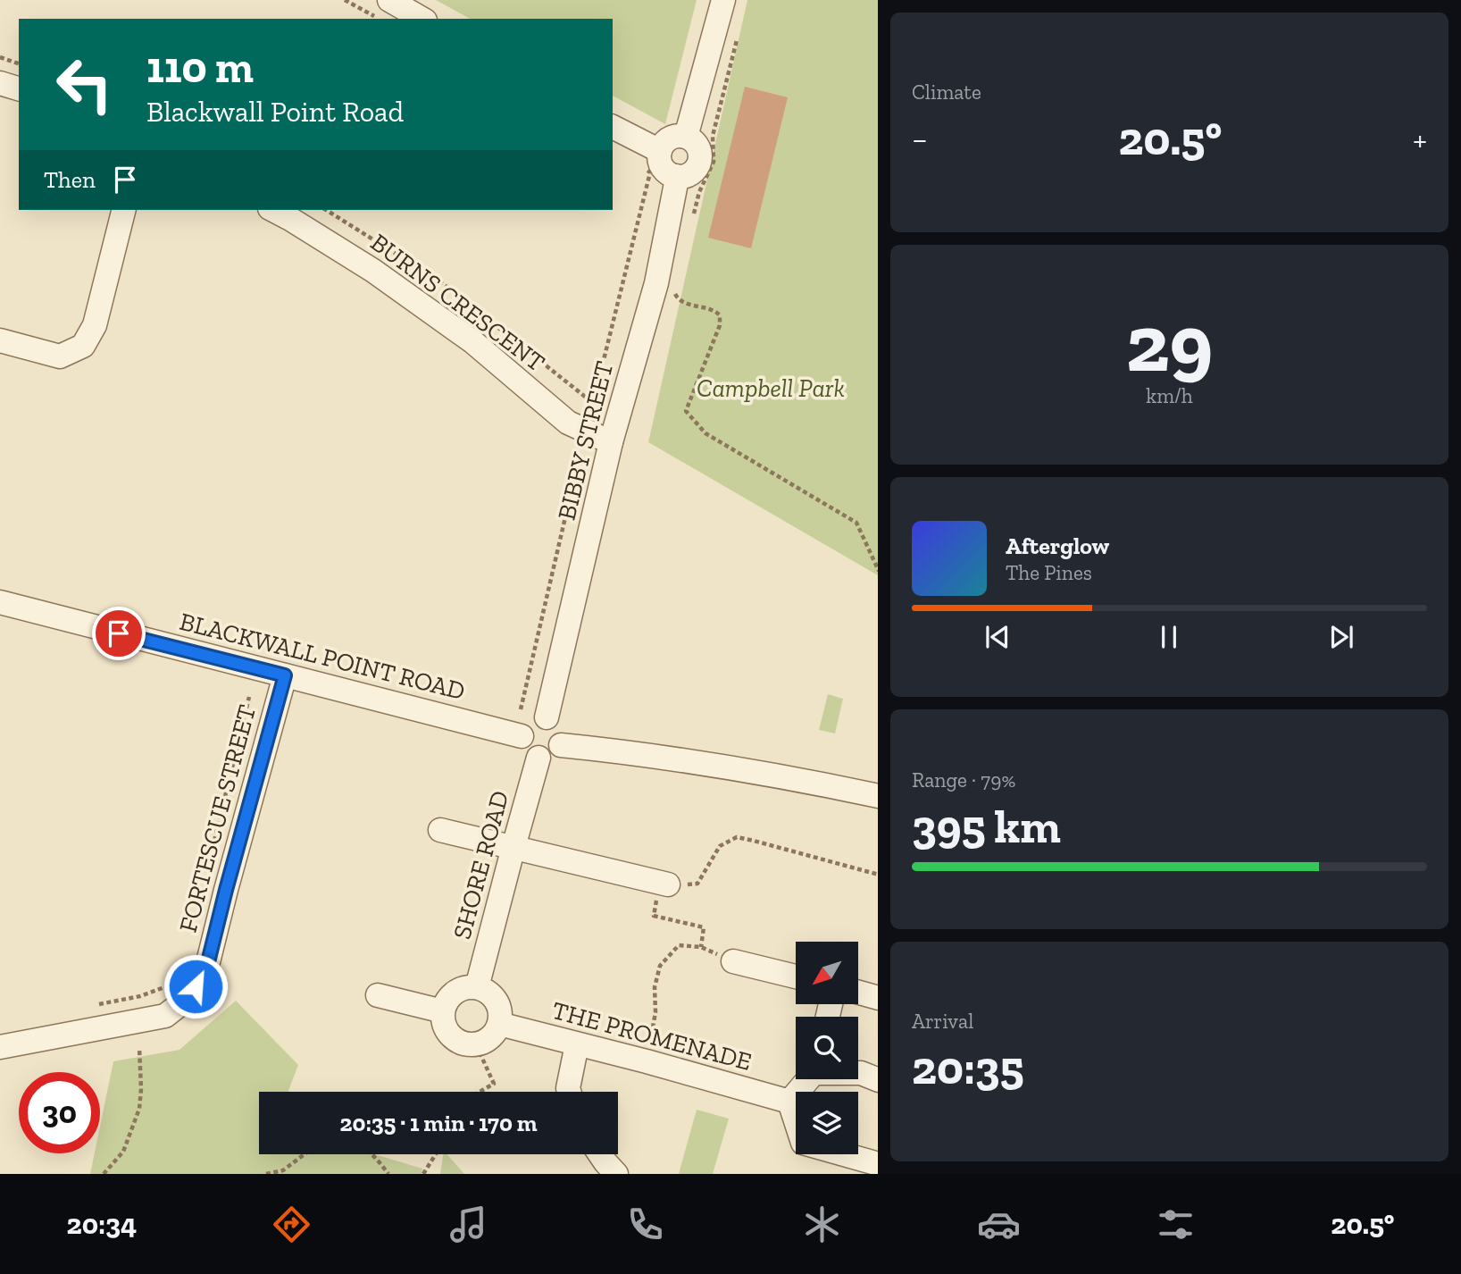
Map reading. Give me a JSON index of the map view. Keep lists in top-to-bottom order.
{
  "streets": {
    "street": [
      "BURNS CRESCENT",
      "BIBBY STREET",
      "BLACKWALL POINT ROAD",
      "FORTESCUE STREET",
      "SHORE ROAD",
      "THE PROMENADE"
    ]
  },
  "crossings": [
    ["BURNS CRESCENT", "BIBBY STREET"],
    ["BIBBY STREET", "BLACKWALL POINT ROAD"],
    ["BIBBY STREET", "SHORE ROAD"],
    ["BLACKWALL POINT ROAD", "FORTESCUE STREET"],
    ["BLACKWALL POINT ROAD", "SHORE ROAD"],
    ["SHORE ROAD", "THE PROMENADE"]
  ],
  "parks": ["Campbell Park"],
  "north": "bottom left",
  "page": {
    "tile": [
      "Climate",
      ["29", "km/h"],
      ["Range · 79%", "395 km"],
      ["Arrival", "20:35"]
    ],
    "turn": ["110 m", "Blackwall Point Road"],
    "heat": ["−", "20.5°", "+"],
    "then": "Then",
    "song": ["Afterglow", "The Pines"],
    "limit": "30",
    "trip": "20:35 · 1 min · 170 m",
    "tabs": ["20:34", "20.5°"]
  }
}
